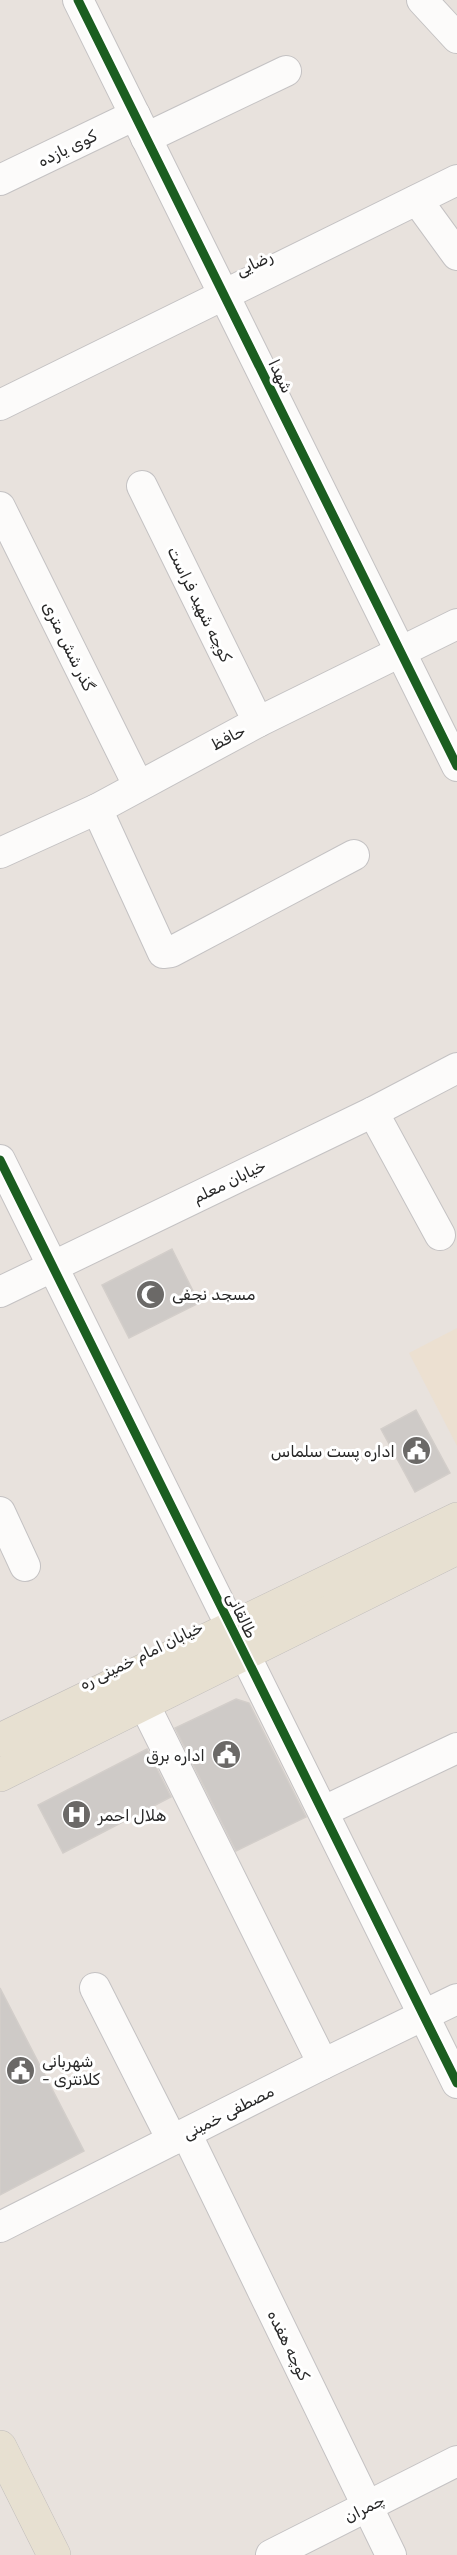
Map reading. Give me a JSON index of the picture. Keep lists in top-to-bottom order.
{
  "streets": {
    "main road": ["خیابان امام خمینی ره"],
    "street": [
      "کوی یازده",
      "رضایی",
      "شهدا",
      "کوچه شهید فراست",
      "گذر شش متری",
      "حافظ",
      "خیابان معلم",
      "طالقانی",
      "مصطفی خمینی",
      "کوچه هفده",
      "چمران"
    ]
  },
  "crossings": [
    ["کوی یازده", "شهدا"],
    ["رضایی", "شهدا"],
    ["شهدا", "حافظ"],
    ["کوچه شهید فراست", "حافظ"],
    ["گذر شش متری", "حافظ"],
    ["خیابان معلم", "طالقانی"],
    ["طالقانی", "خیابان امام خمینی ره"],
    ["طالقانی", "مصطفی خمینی"],
    ["مصطفی خمینی", "کوچه هفده"],
    ["کوچه هفده", "چمران"]
  ],
  "places": {
    "mosque": ["مسجد نجفی"],
    "public building": ["اداره پست سلماس", "اداره برق", "شهربانی - کلانتری"],
    "hospital": ["هلال احمر"]
  }
}
